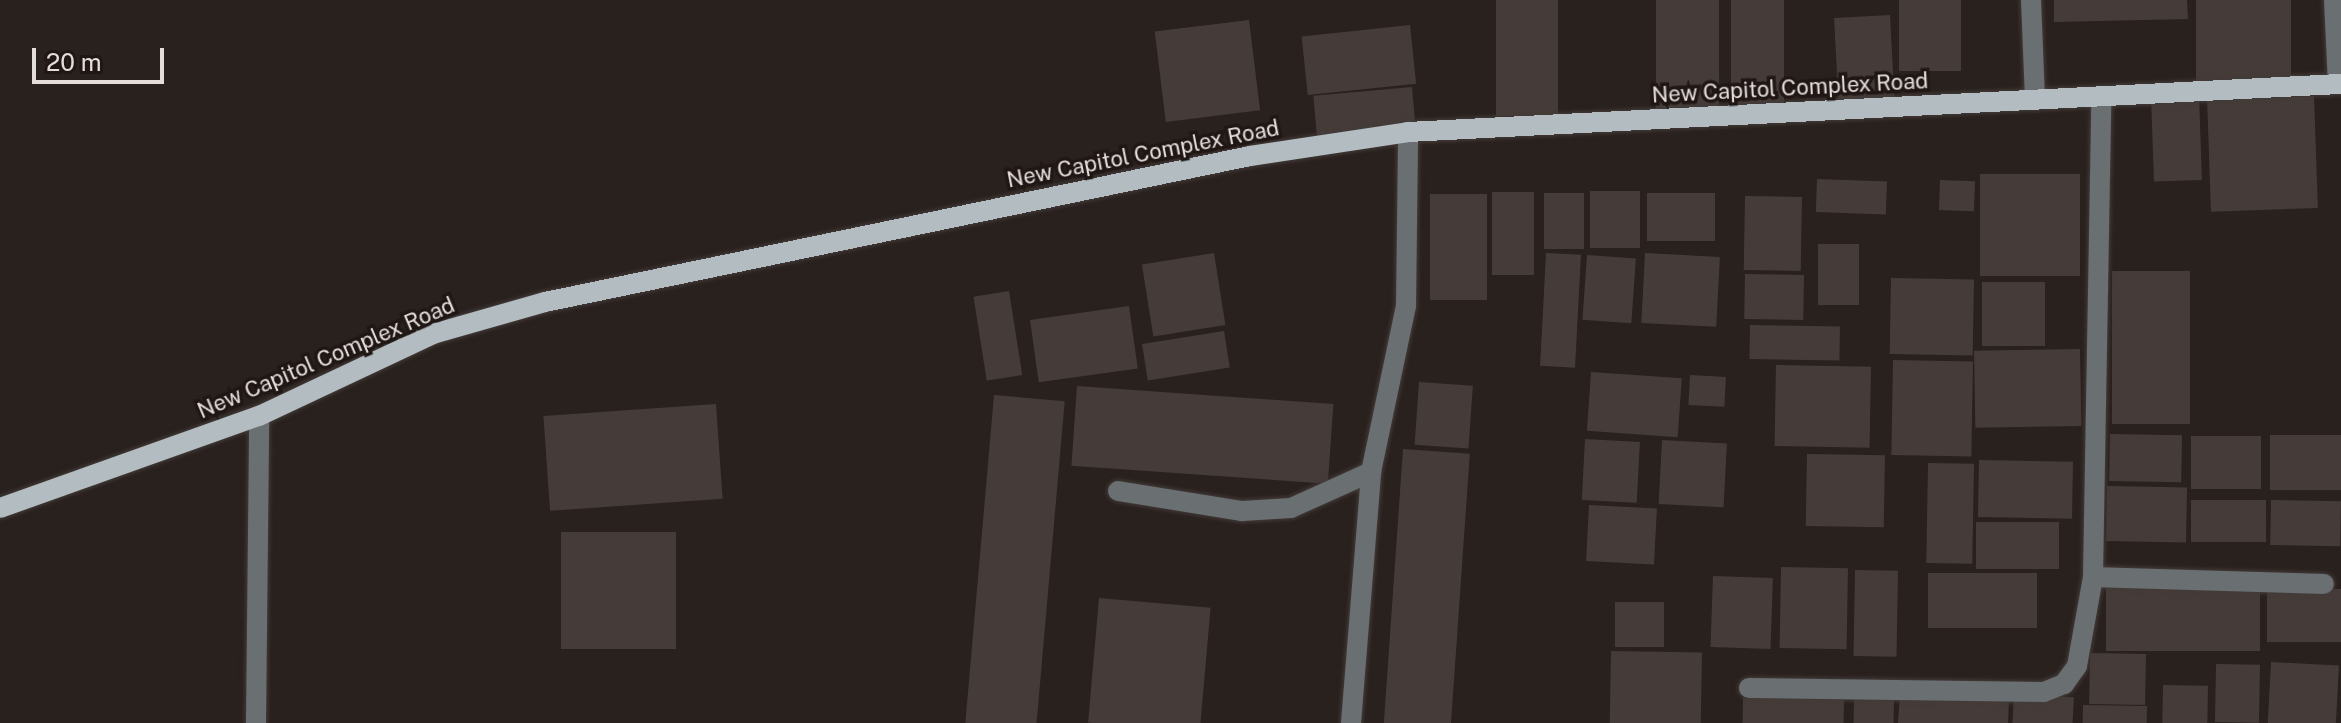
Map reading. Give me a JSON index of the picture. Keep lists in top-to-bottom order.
{
  "streets": {
    "main road": ["New Capitol Complex Road"]
  },
  "scale_bar": "20 m"
}
